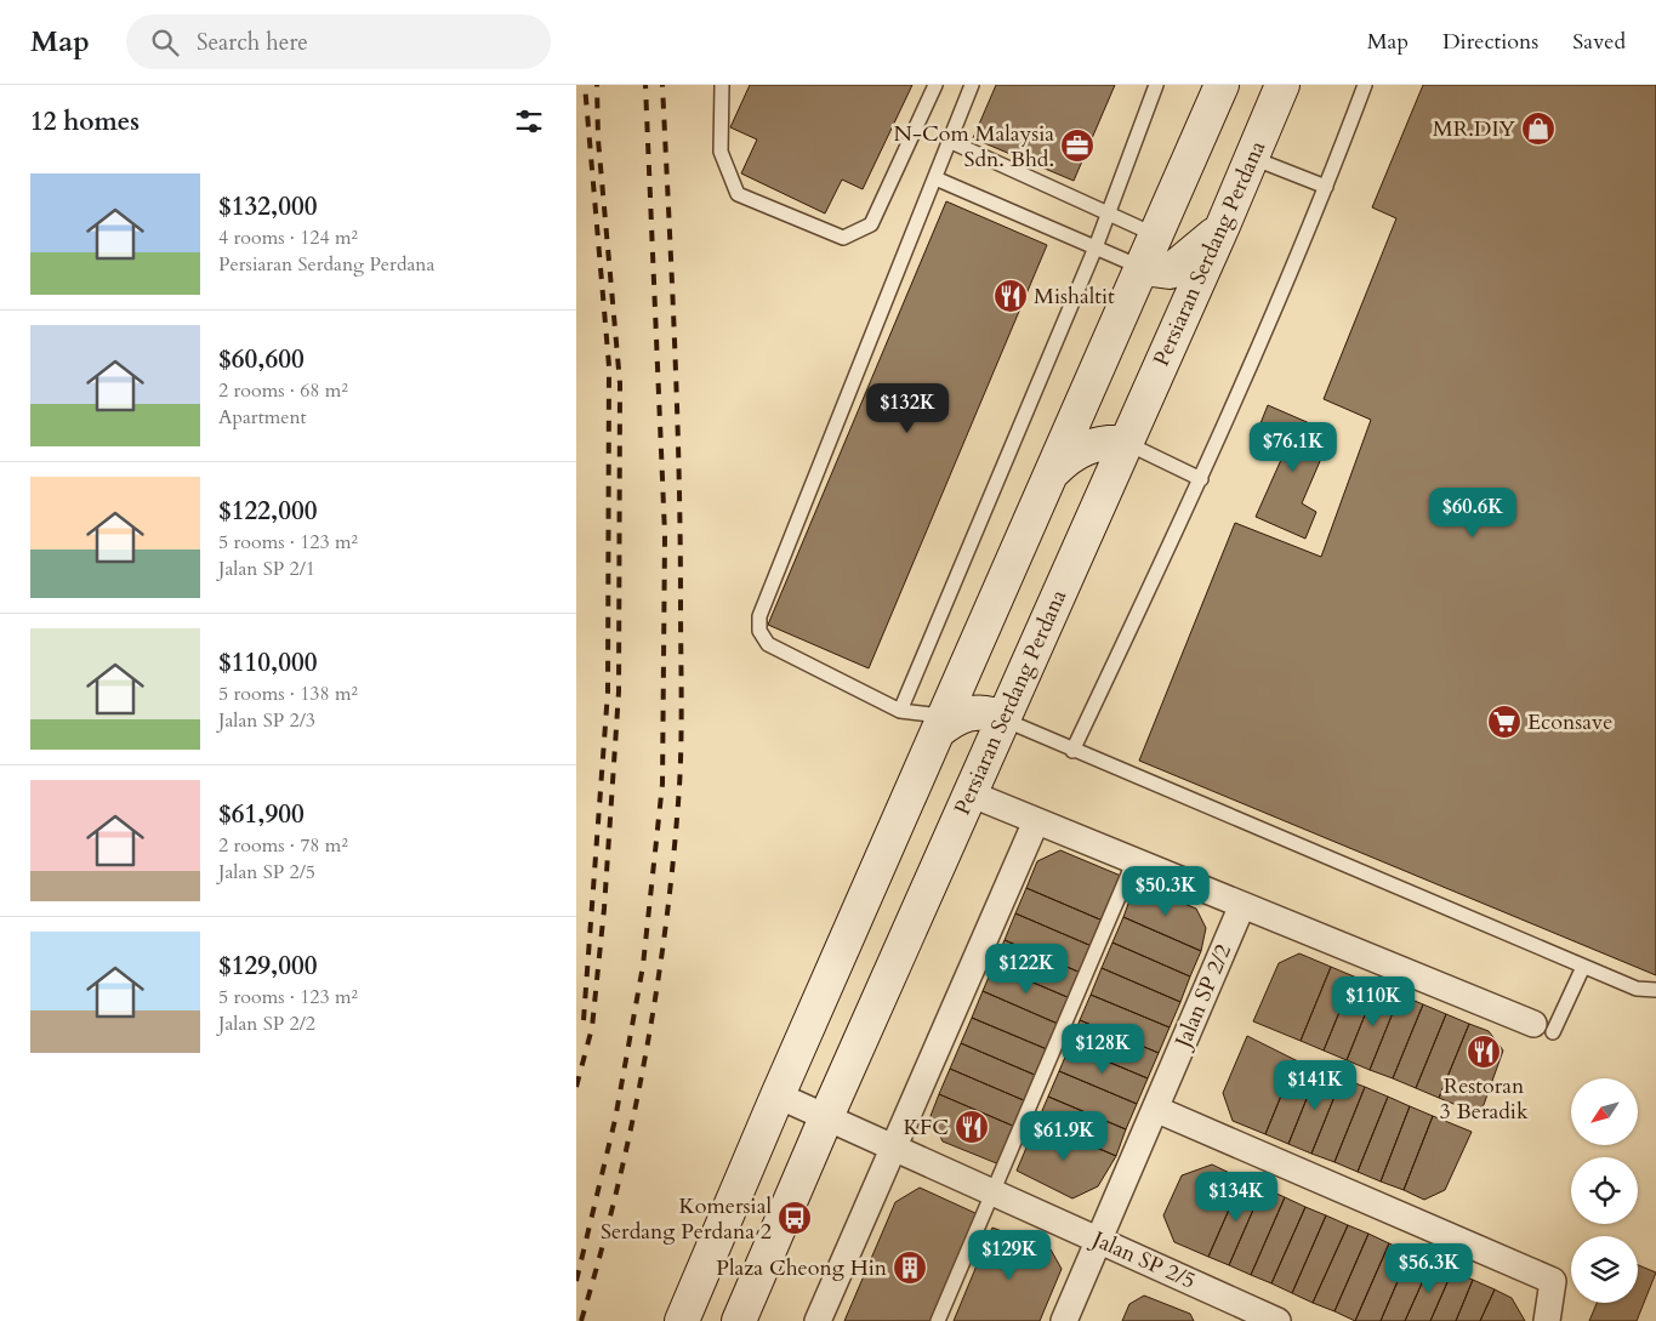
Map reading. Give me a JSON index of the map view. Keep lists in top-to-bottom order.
{
  "streets": {
    "main road": ["Persiaran Serdang Perdana"],
    "street": ["Jalan SP 2/2", "Jalan SP 2/5"]
  },
  "crossings": [
    ["Persiaran Serdang Perdana", "Jalan SP 2/5"],
    ["Jalan SP 2/2", "Jalan SP 2/5"]
  ],
  "places": {
    "shop": ["MR.DIY"],
    "office": ["N-Com Malaysia Sdn. Bhd."],
    "restaurant": ["Mishaltit", "Restoran 3 Beradik", "KFC"],
    "supermarket": ["Econsave"],
    "bus stop": ["Komersial Serdang Perdana 2"],
    "building": ["Plaza Cheong Hin"]
  },
  "north": "bottom left",
  "page": {
    "header": "Map",
    "search": "Search here",
    "nav": ["Map", "Directions", "Saved"],
    "heading": "12 homes",
    "list": [
      {
        "name": "$132,000",
        "note": "4 rooms · 124 m² · Persiaran Serdang Perdana"
      },
      {
        "name": "$60,600",
        "note": "2 rooms · 68 m² · Apartment"
      },
      {
        "name": "$122,000",
        "note": "5 rooms · 123 m² · Jalan SP 2/1"
      },
      {
        "name": "$110,000",
        "note": "5 rooms · 138 m² · Jalan SP 2/3"
      },
      {
        "name": "$61,900",
        "note": "2 rooms · 78 m² · Jalan SP 2/5"
      },
      {
        "name": "$129,000",
        "note": "5 rooms · 123 m² · Jalan SP 2/2"
      }
    ],
    "price": [
      "$132K",
      "$76.1K",
      "$60.6K",
      "$50.3K",
      "$122K",
      "$110K",
      "$128K",
      "$141K",
      "$61.9K",
      "$134K",
      "$129K",
      "$56.3K"
    ]
  }
}
